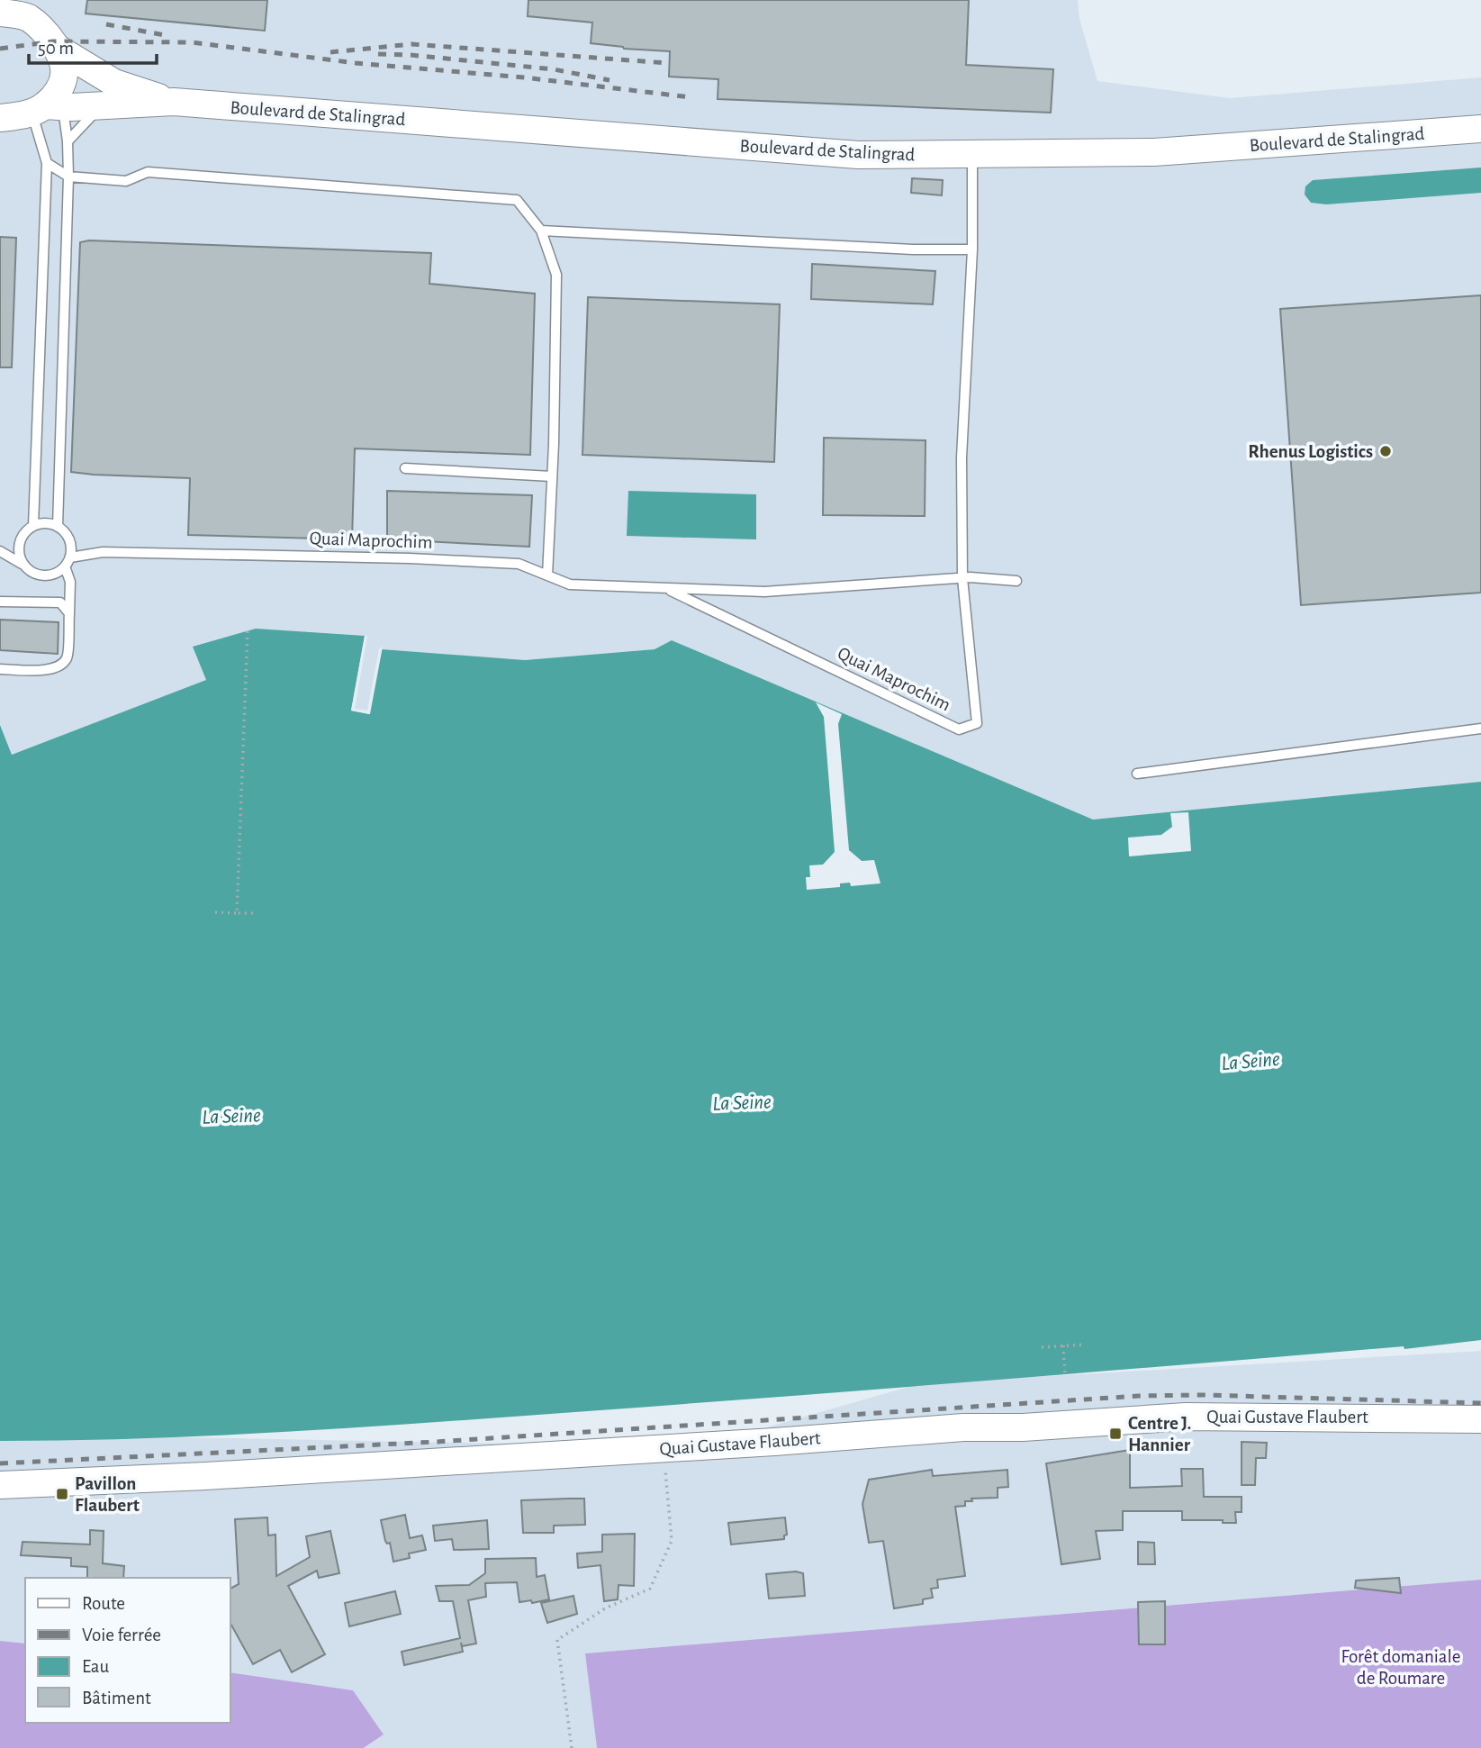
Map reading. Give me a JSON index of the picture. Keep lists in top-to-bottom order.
{
  "streets": {
    "main road": ["Boulevard de Stalingrad", "Quai Gustave Flaubert"],
    "lane": ["Quai Maprochim"]
  },
  "crossings": [
    ["Boulevard de Stalingrad", "Quai Maprochim"]
  ],
  "water": ["La Seine"],
  "parks": ["Forêt domaniale de Roumare"],
  "places": {
    "other": ["Rhenus Logistics"],
    "transit": ["Centre J. Hannier", "Pavillon Flaubert"]
  },
  "legend": [
    "Route",
    "Voie ferrée",
    "Eau",
    "Bâtiment"
  ],
  "scale_bar": "50 m"
}
